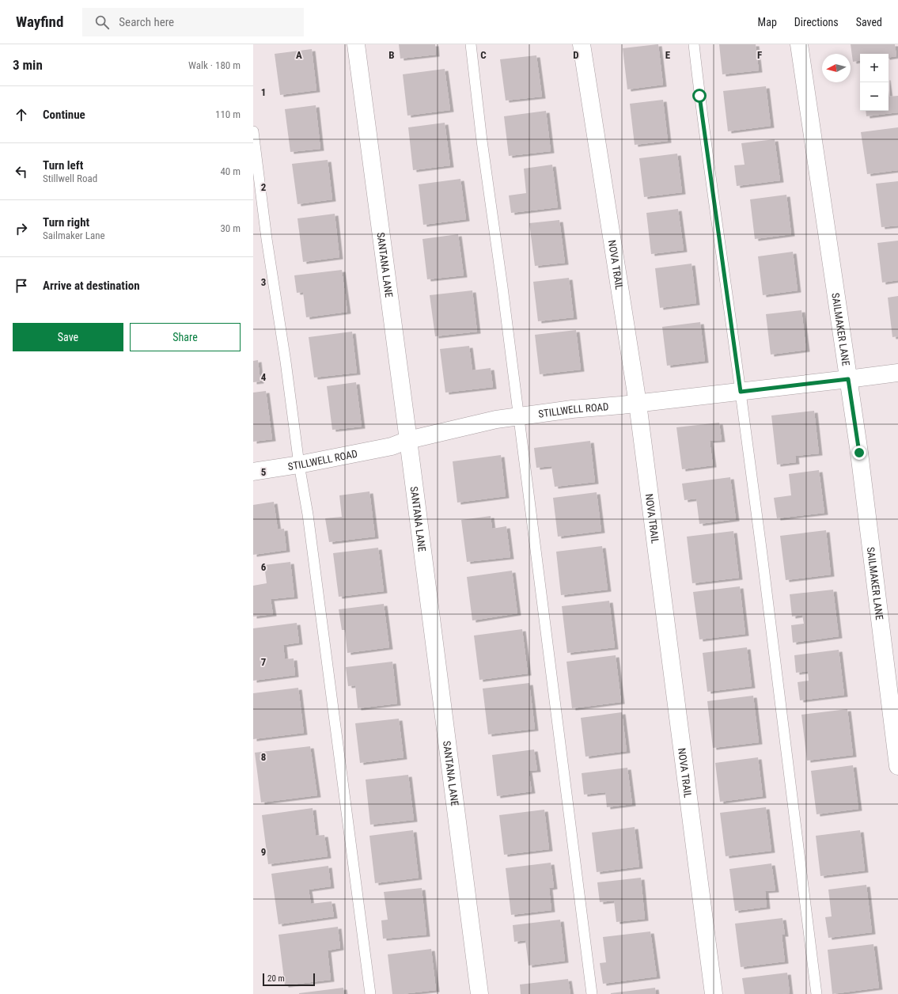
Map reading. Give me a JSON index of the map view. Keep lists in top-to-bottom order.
{
  "streets": {
    "street": [
      "NOVA TRAIL",
      "SANTANA LANE",
      "SAILMAKER LANE",
      "STILLWELL ROAD"
    ]
  },
  "crossings": [
    ["NOVA TRAIL", "STILLWELL ROAD"],
    ["SANTANA LANE", "STILLWELL ROAD"],
    ["SAILMAKER LANE", "STILLWELL ROAD"]
  ],
  "scale_bar": "20 m",
  "north": "left",
  "page": {
    "header": "Wayfind",
    "search": "Search here",
    "nav": ["Map", "Directions", "Saved"],
    "heading": ["3 min", "Walk · 180 m"],
    "map_buttons": ["+", "−"],
    "list": [
      ["Continue", "110 m"],
      ["Turn left", "Stillwell Road", "40 m"],
      ["Turn right", "Sailmaker Lane", "30 m"],
      "Arrive at destination"
    ],
    "buttons": ["Save", "Share"],
    "scale": "20 m"
  },
  "grid": {
    "columns": [
      "A",
      "B",
      "C",
      "D",
      "E",
      "F"
    ],
    "rows": [
      "1",
      "2",
      "3",
      "4",
      "5",
      "6",
      "7",
      "8",
      "9"
    ]
  }
}
